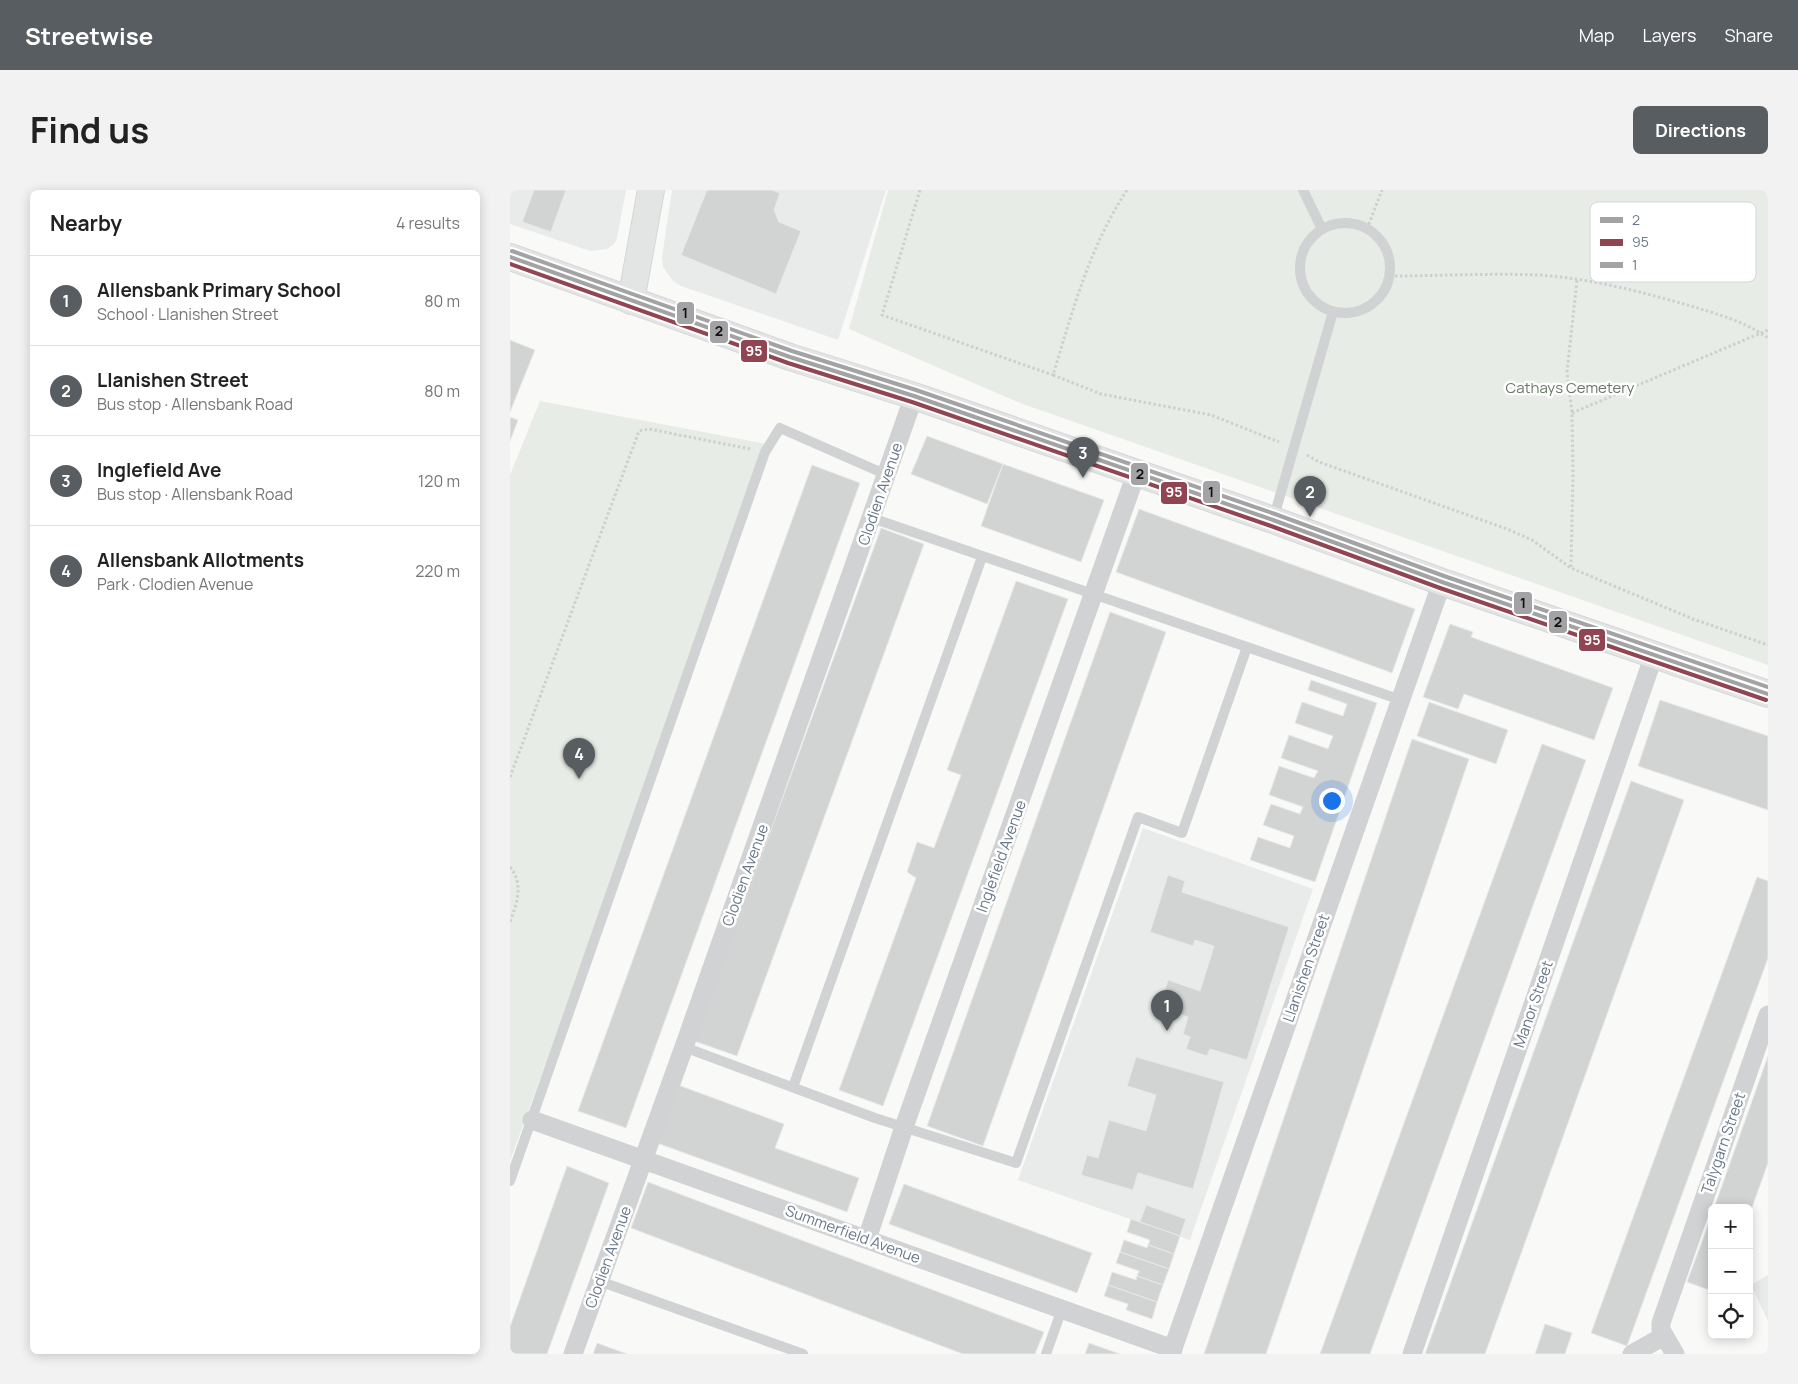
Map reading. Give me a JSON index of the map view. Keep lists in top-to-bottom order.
{
  "streets": {
    "street": [
      "Clodien Avenue",
      "Inglefield Avenue",
      "Llanishen Street",
      "Manor Street",
      "Talygarn Street",
      "Summerfield Avenue"
    ]
  },
  "crossings": [
    ["Clodien Avenue", "Summerfield Avenue"],
    ["Inglefield Avenue", "Summerfield Avenue"],
    ["Llanishen Street", "Summerfield Avenue"]
  ],
  "parks": ["Cathays Cemetery"],
  "lines": ["transit line 1", "transit line 2", "transit line 95"],
  "legend": ["2", "95", "1"],
  "page": {
    "header": "Streetwise",
    "nav": ["Map", "Layers", "Share"],
    "title": "Find us",
    "buttons": "Directions",
    "heading": ["Nearby", "4 results"],
    "list": [
      {
        "mark": "1",
        "name": "Allensbank Primary School",
        "note": "School · Llanishen Street",
        "value": "80 m"
      },
      {
        "mark": "2",
        "name": "Llanishen Street",
        "note": "Bus stop · Allensbank Road",
        "value": "80 m"
      },
      {
        "mark": "3",
        "name": "Inglefield Ave",
        "note": "Bus stop · Allensbank Road",
        "value": "120 m"
      },
      {
        "mark": "4",
        "name": "Allensbank Allotments",
        "note": "Park · Clodien Avenue",
        "value": "220 m"
      }
    ],
    "pins": [
      "3",
      "2",
      "4",
      "1"
    ],
    "map_buttons": ["+", "−"]
  }
}
